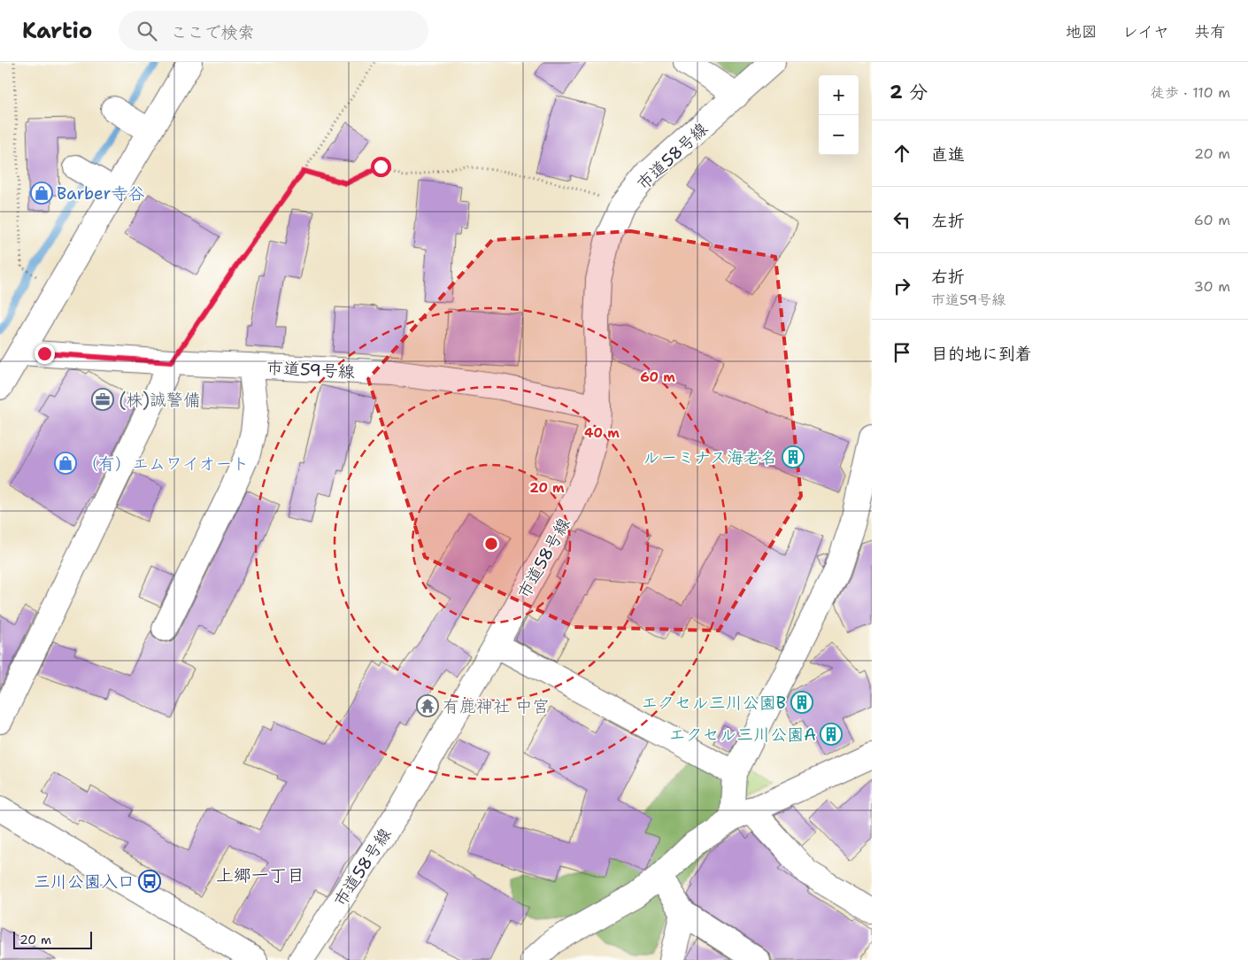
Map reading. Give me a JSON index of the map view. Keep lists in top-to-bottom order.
{
  "streets": {
    "street": ["市道58号線", "市道59号線"]
  },
  "crossings": [
    ["市道58号線", "市道59号線"]
  ],
  "districts": ["上郷一丁目"],
  "places": {
    "shop": ["Barber寺谷", "（有）エムワイオート"],
    "office": ["(株)誠警備"],
    "building": ["ルーミナス海老名", "エクセル三川公園B", "エクセル三川公園A"],
    "temple": ["有鹿神社 中宮"],
    "bus stop": ["三川公園入口"]
  },
  "scale_bar": "20 m",
  "page": {
    "header": "Kartio",
    "search": "ここで検索",
    "nav": ["地図", "レイヤ", "共有"],
    "heading": ["2 分", "徒歩 · 110 m"],
    "map_buttons": ["+", "−"],
    "list": [
      ["直進", "20 m"],
      ["左折", "60 m"],
      ["右折", "市道59号線", "30 m"],
      "目的地に到着"
    ],
    "scale": "20 m"
  },
  "rings": ["60 m", "40 m", "20 m"]
}
